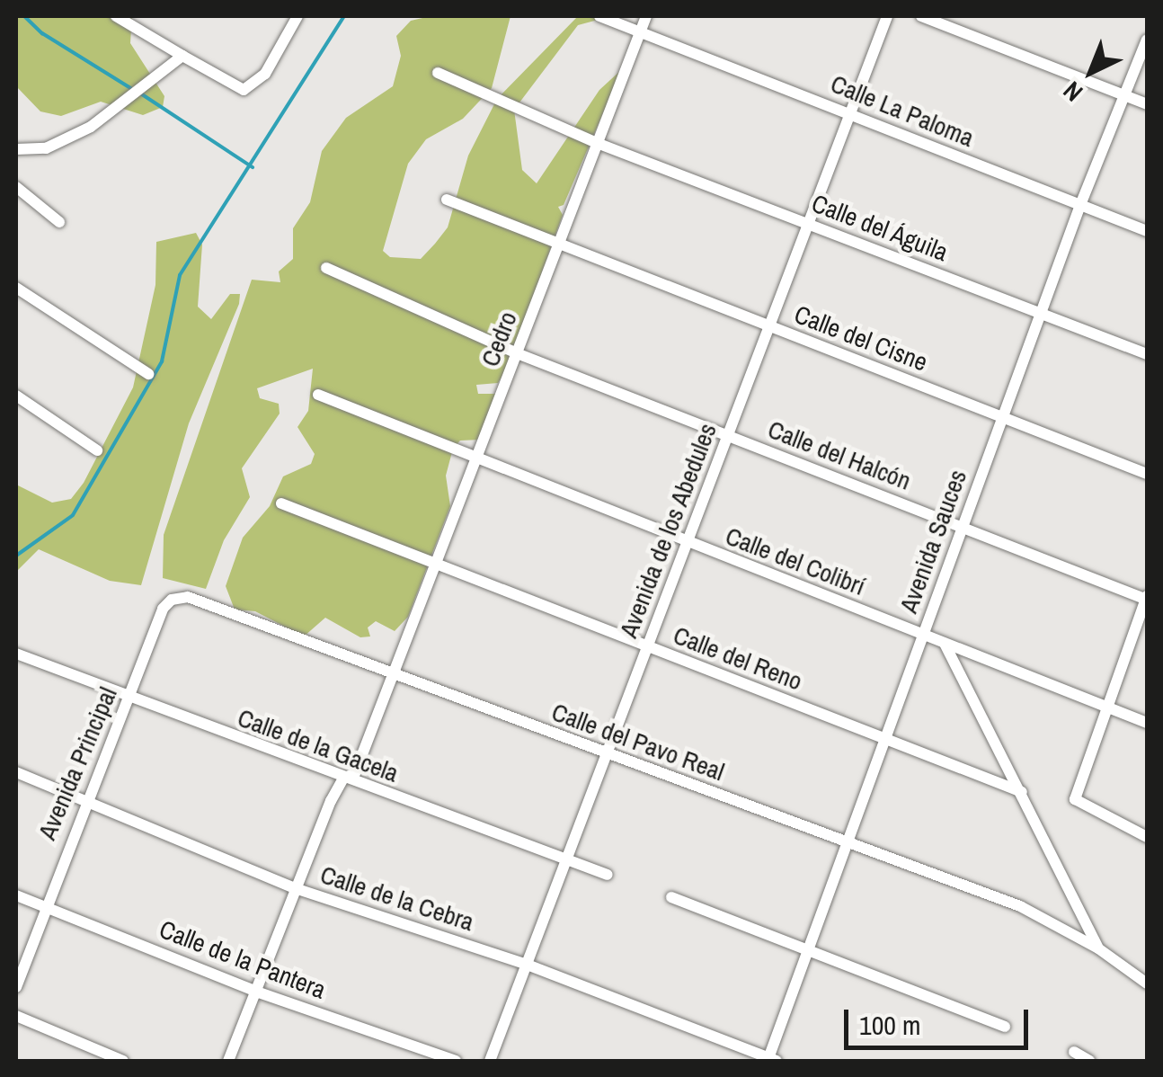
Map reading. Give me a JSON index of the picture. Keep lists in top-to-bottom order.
{
  "streets": {
    "street": [
      "Calle La Paloma",
      "Calle del Águila",
      "Calle del Cisne",
      "Cedro",
      "Calle del Halcón",
      "Avenida de los Abedules",
      "Avenida Sauces",
      "Calle del Colibrí",
      "Calle del Reno",
      "Calle del Pavo Real",
      "Calle de la Gacela",
      "Avenida Principal",
      "Calle de la Cebra",
      "Calle de la Pantera"
    ]
  },
  "crossings": [
    ["Calle La Paloma", "Cedro"],
    ["Calle La Paloma", "Avenida de los Abedules"],
    ["Calle La Paloma", "Avenida Sauces"],
    ["Calle del Águila", "Cedro"],
    ["Calle del Águila", "Avenida de los Abedules"],
    ["Calle del Águila", "Avenida Sauces"],
    ["Calle del Cisne", "Cedro"],
    ["Calle del Cisne", "Avenida de los Abedules"],
    ["Calle del Cisne", "Avenida Sauces"],
    ["Cedro", "Calle del Halcón"],
    ["Cedro", "Calle del Colibrí"],
    ["Cedro", "Calle del Reno"],
    ["Cedro", "Calle del Pavo Real"],
    ["Cedro", "Calle de la Gacela"],
    ["Cedro", "Calle de la Cebra"],
    ["Cedro", "Calle de la Pantera"],
    ["Calle del Halcón", "Avenida de los Abedules"],
    ["Calle del Halcón", "Avenida Sauces"],
    ["Avenida de los Abedules", "Calle del Colibrí"],
    ["Avenida de los Abedules", "Calle del Reno"],
    ["Avenida de los Abedules", "Calle del Pavo Real"],
    ["Avenida de los Abedules", "Calle de la Gacela"],
    ["Avenida de los Abedules", "Calle de la Cebra"],
    ["Avenida Sauces", "Calle del Colibrí"],
    ["Avenida Sauces", "Calle del Reno"],
    ["Avenida Sauces", "Calle del Pavo Real"],
    ["Avenida Sauces", "Calle de la Cebra"],
    ["Calle del Pavo Real", "Avenida Principal"],
    ["Calle de la Gacela", "Avenida Principal"],
    ["Avenida Principal", "Calle de la Cebra"],
    ["Avenida Principal", "Calle de la Pantera"]
  ],
  "scale_bar": "100 m",
  "north": "bottom left"
}
